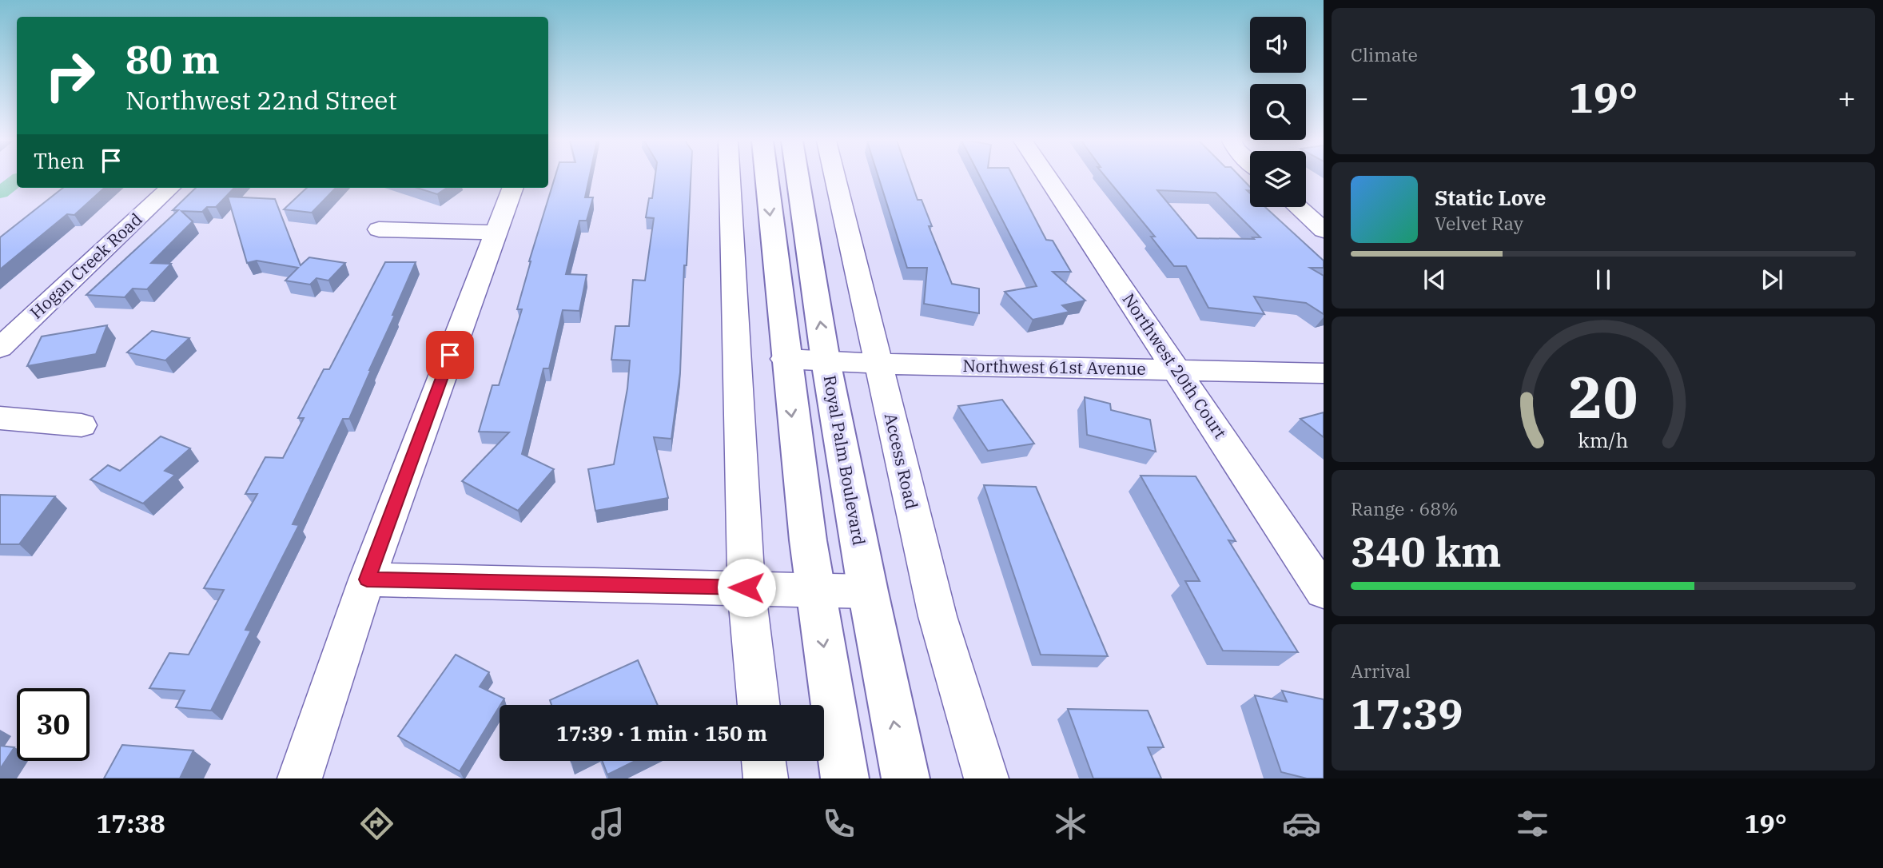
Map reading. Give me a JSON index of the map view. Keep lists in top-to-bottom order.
{
  "streets": {
    "main road": ["Royal Palm Boulevard"],
    "street": [
      "Hogan Creek Road",
      "Northwest 20th Court",
      "Northwest 61st Avenue",
      "Access Road"
    ]
  },
  "crossings": [
    ["Northwest 20th Court", "Northwest 61st Avenue"],
    ["Northwest 61st Avenue", "Royal Palm Boulevard"],
    ["Northwest 61st Avenue", "Access Road"]
  ],
  "page": {
    "tile": [
      "Climate",
      ["Range · 68%", "340 km"],
      ["Arrival", "17:39"]
    ],
    "turn": ["80 m", "Northwest 22nd Street"],
    "heat": ["−", "19°", "+"],
    "then": "Then",
    "song": ["Static Love", "Velvet Ray"],
    "limit": "30",
    "trip": "17:39 · 1 min · 150 m",
    "tabs": ["17:38", "19°"],
    "gauge": ["20", "km/h"]
  }
}
